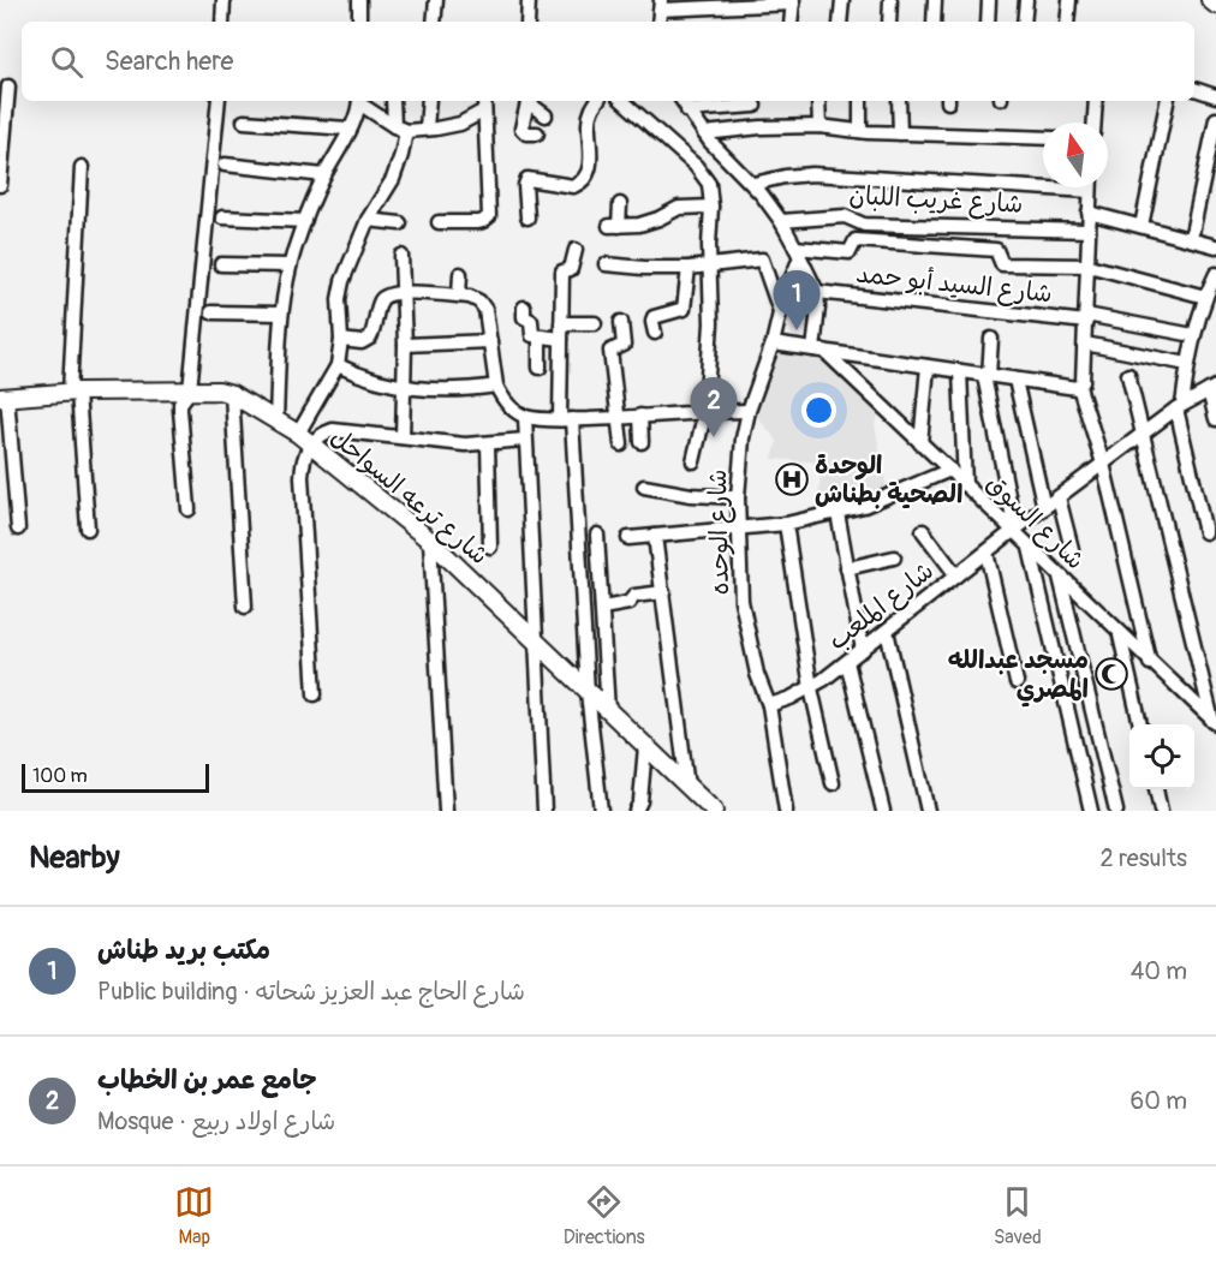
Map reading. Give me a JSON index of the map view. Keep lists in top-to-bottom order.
{
  "streets": {
    "main road": ["شارع ترعه السواحل"],
    "street": [
      "شارع غريب اللبان",
      "شارع السيد أبو حمد",
      "شارع السوق",
      "شارع الوحده",
      "شارع الملعب"
    ]
  },
  "crossings": [
    ["شارع السوق", "شارع الملعب"],
    ["شارع الوحده", "شارع الملعب"]
  ],
  "places": {
    "hospital": ["الوحدة الصحية بطناش"],
    "mosque": ["مسجد عبدالله المصري"]
  },
  "scale_bar": "100 m",
  "north": "top",
  "page": {
    "search": "Search here",
    "pins": ["1", "2"],
    "scale": "100 m",
    "heading": ["Nearby", "2 results"],
    "list": [
      {
        "mark": "1",
        "name": "مكتب بريد طناش",
        "note": "Public building · شارع الحاج عبد العزيز شحاته",
        "value": "40 m"
      },
      {
        "mark": "2",
        "name": "جامع عمر بن الخطاب",
        "note": "Mosque · شارع اولاد ربيع",
        "value": "60 m"
      }
    ],
    "nav": ["Map", "Directions", "Saved"]
  }
}
